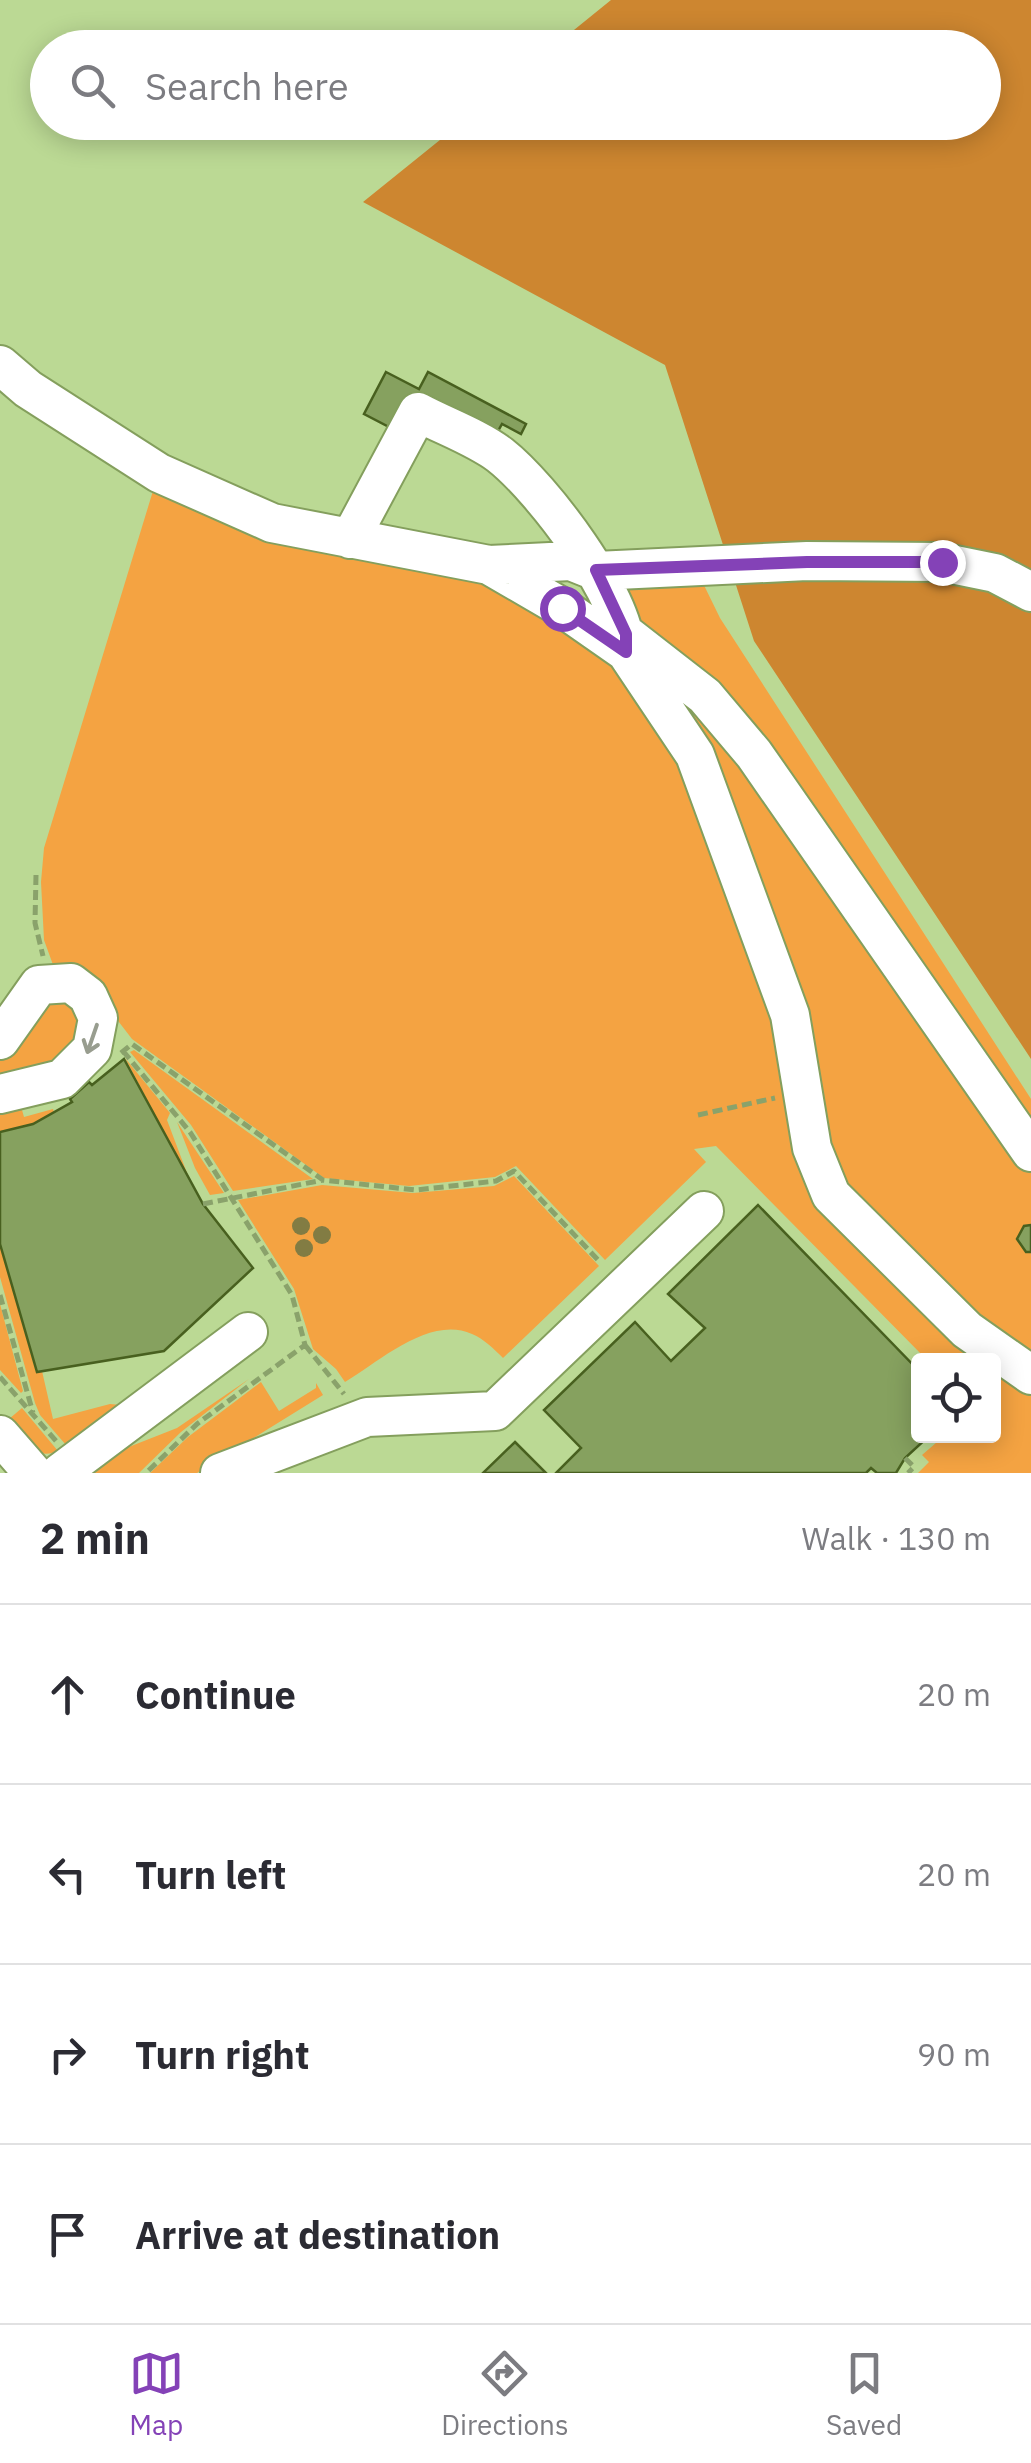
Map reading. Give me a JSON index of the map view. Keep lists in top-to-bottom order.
{
  "page": {
    "search": "Search here",
    "heading": ["2 min", "Walk · 130 m"],
    "list": [
      ["Continue", "20 m"],
      ["Turn left", "20 m"],
      ["Turn right", "90 m"],
      "Arrive at destination"
    ],
    "nav": ["Map", "Directions", "Saved"]
  }
}
